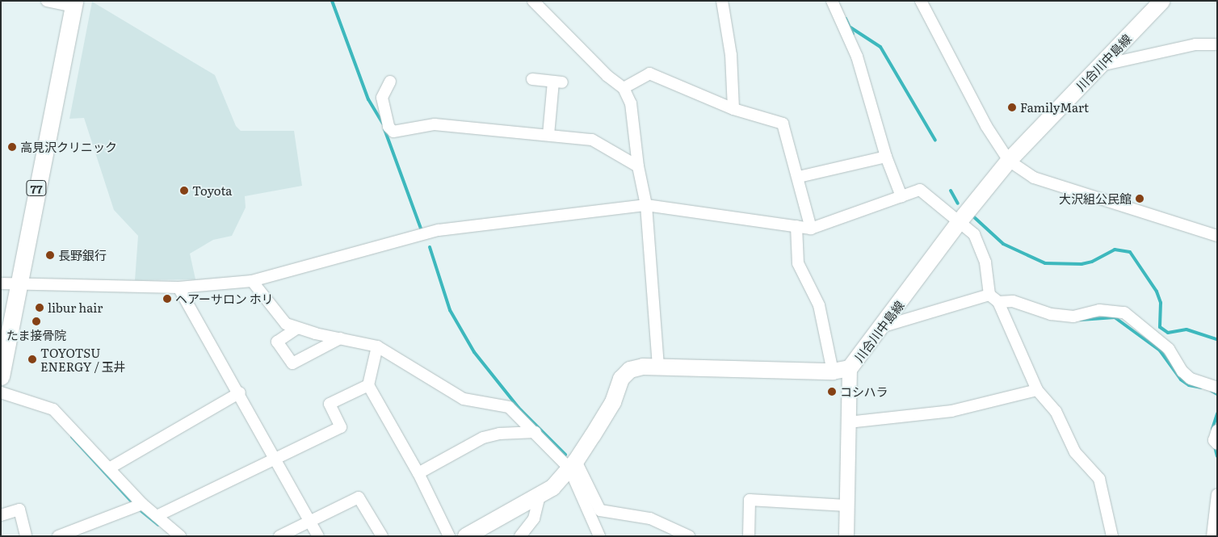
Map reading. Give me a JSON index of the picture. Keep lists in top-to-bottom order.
{
  "streets": {
    "main road": ["川合川中島線", "77"]
  },
  "places": [
    "FamilyMart",
    "高見沢クリニック",
    "Toyota",
    "大沢組公民館",
    "長野銀行",
    "ヘアーサロン ホリ",
    "libur hair",
    "たま接骨院",
    "TOYOTSU ENERGY / 玉井",
    "コシハラ"
  ]
}
